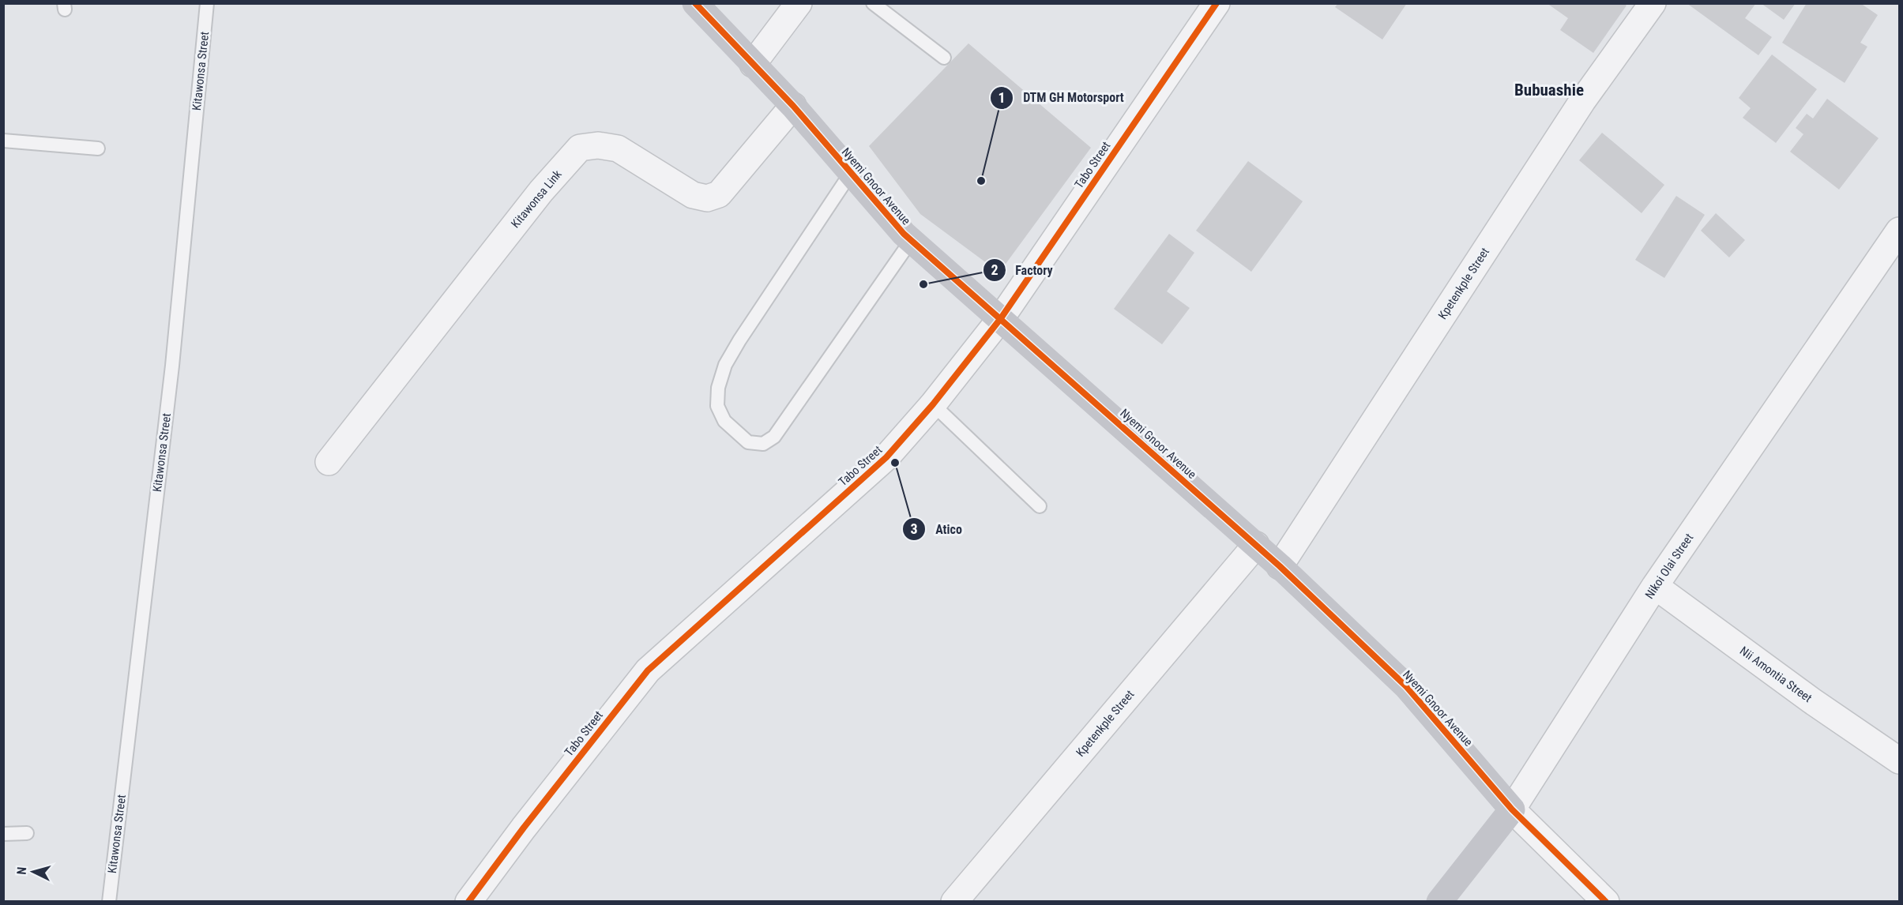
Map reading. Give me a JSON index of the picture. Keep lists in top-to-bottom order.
{
  "streets": {
    "street": [
      "Tabo Street",
      "Nyemi Gnoor Avenue",
      "Kitawonsa Link",
      "Kpetenkple Street",
      "Nikoi Olai Street",
      "Nii Amontia Street"
    ],
    "lane": ["Kitawonsa Street"]
  },
  "crossings": [
    ["Tabo Street", "Nyemi Gnoor Avenue"],
    ["Nyemi Gnoor Avenue", "Kitawonsa Link"],
    ["Nyemi Gnoor Avenue", "Kpetenkple Street"],
    ["Nyemi Gnoor Avenue", "Nikoi Olai Street"],
    ["Nikoi Olai Street", "Nii Amontia Street"]
  ],
  "districts": ["Bubuashie"],
  "places": ["DTM GH Motorsport", "Factory", "Atico"],
  "north": "left"
}
